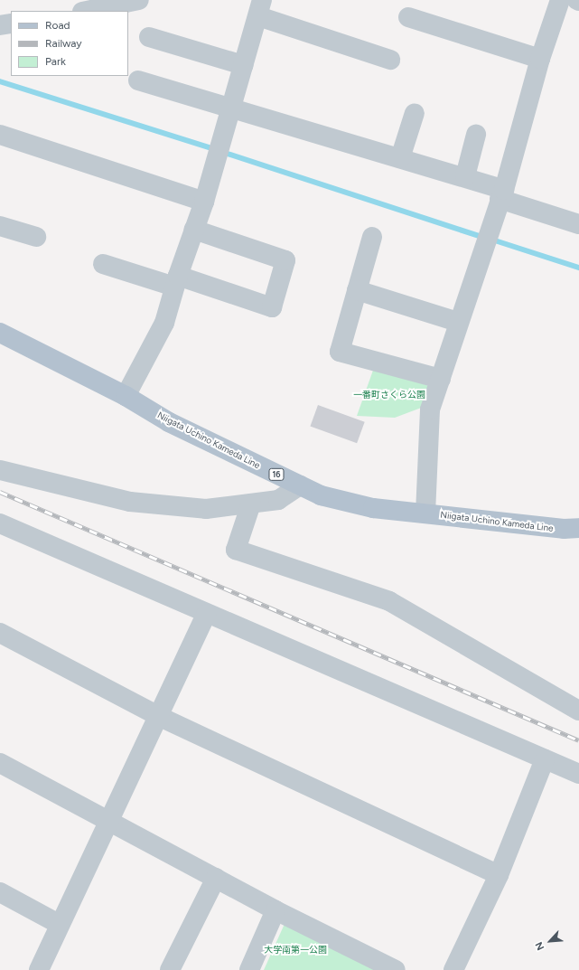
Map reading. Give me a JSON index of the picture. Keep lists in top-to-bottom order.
{
  "streets": {
    "main road": ["Niigata Uchino Kameda Line", "16"]
  },
  "parks": ["一番町さくら公園", "大学南第一公園"],
  "legend": ["Road", "Railway", "Park"],
  "north": "bottom left"
}
